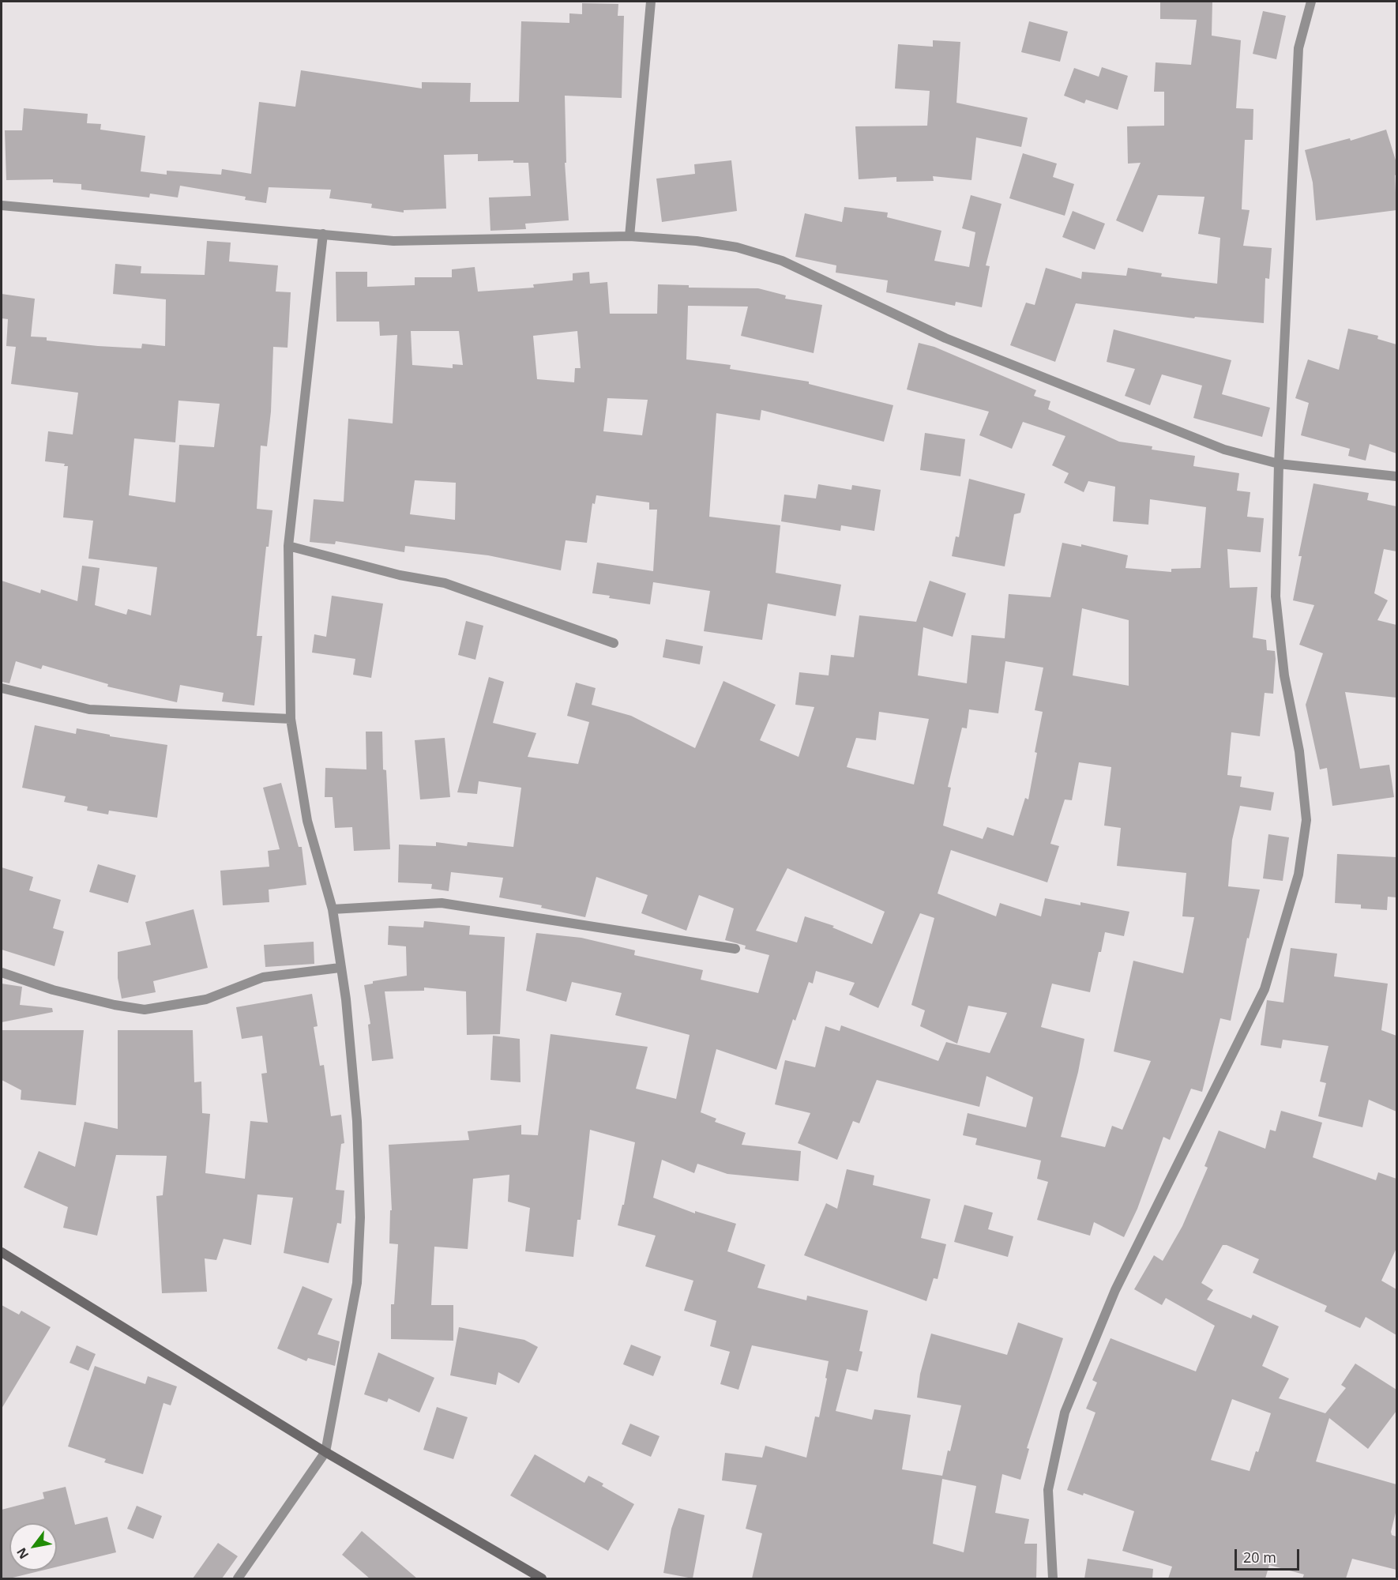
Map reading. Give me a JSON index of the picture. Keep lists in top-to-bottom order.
{
  "scale_bar": "20 m",
  "north": "bottom left"
}
